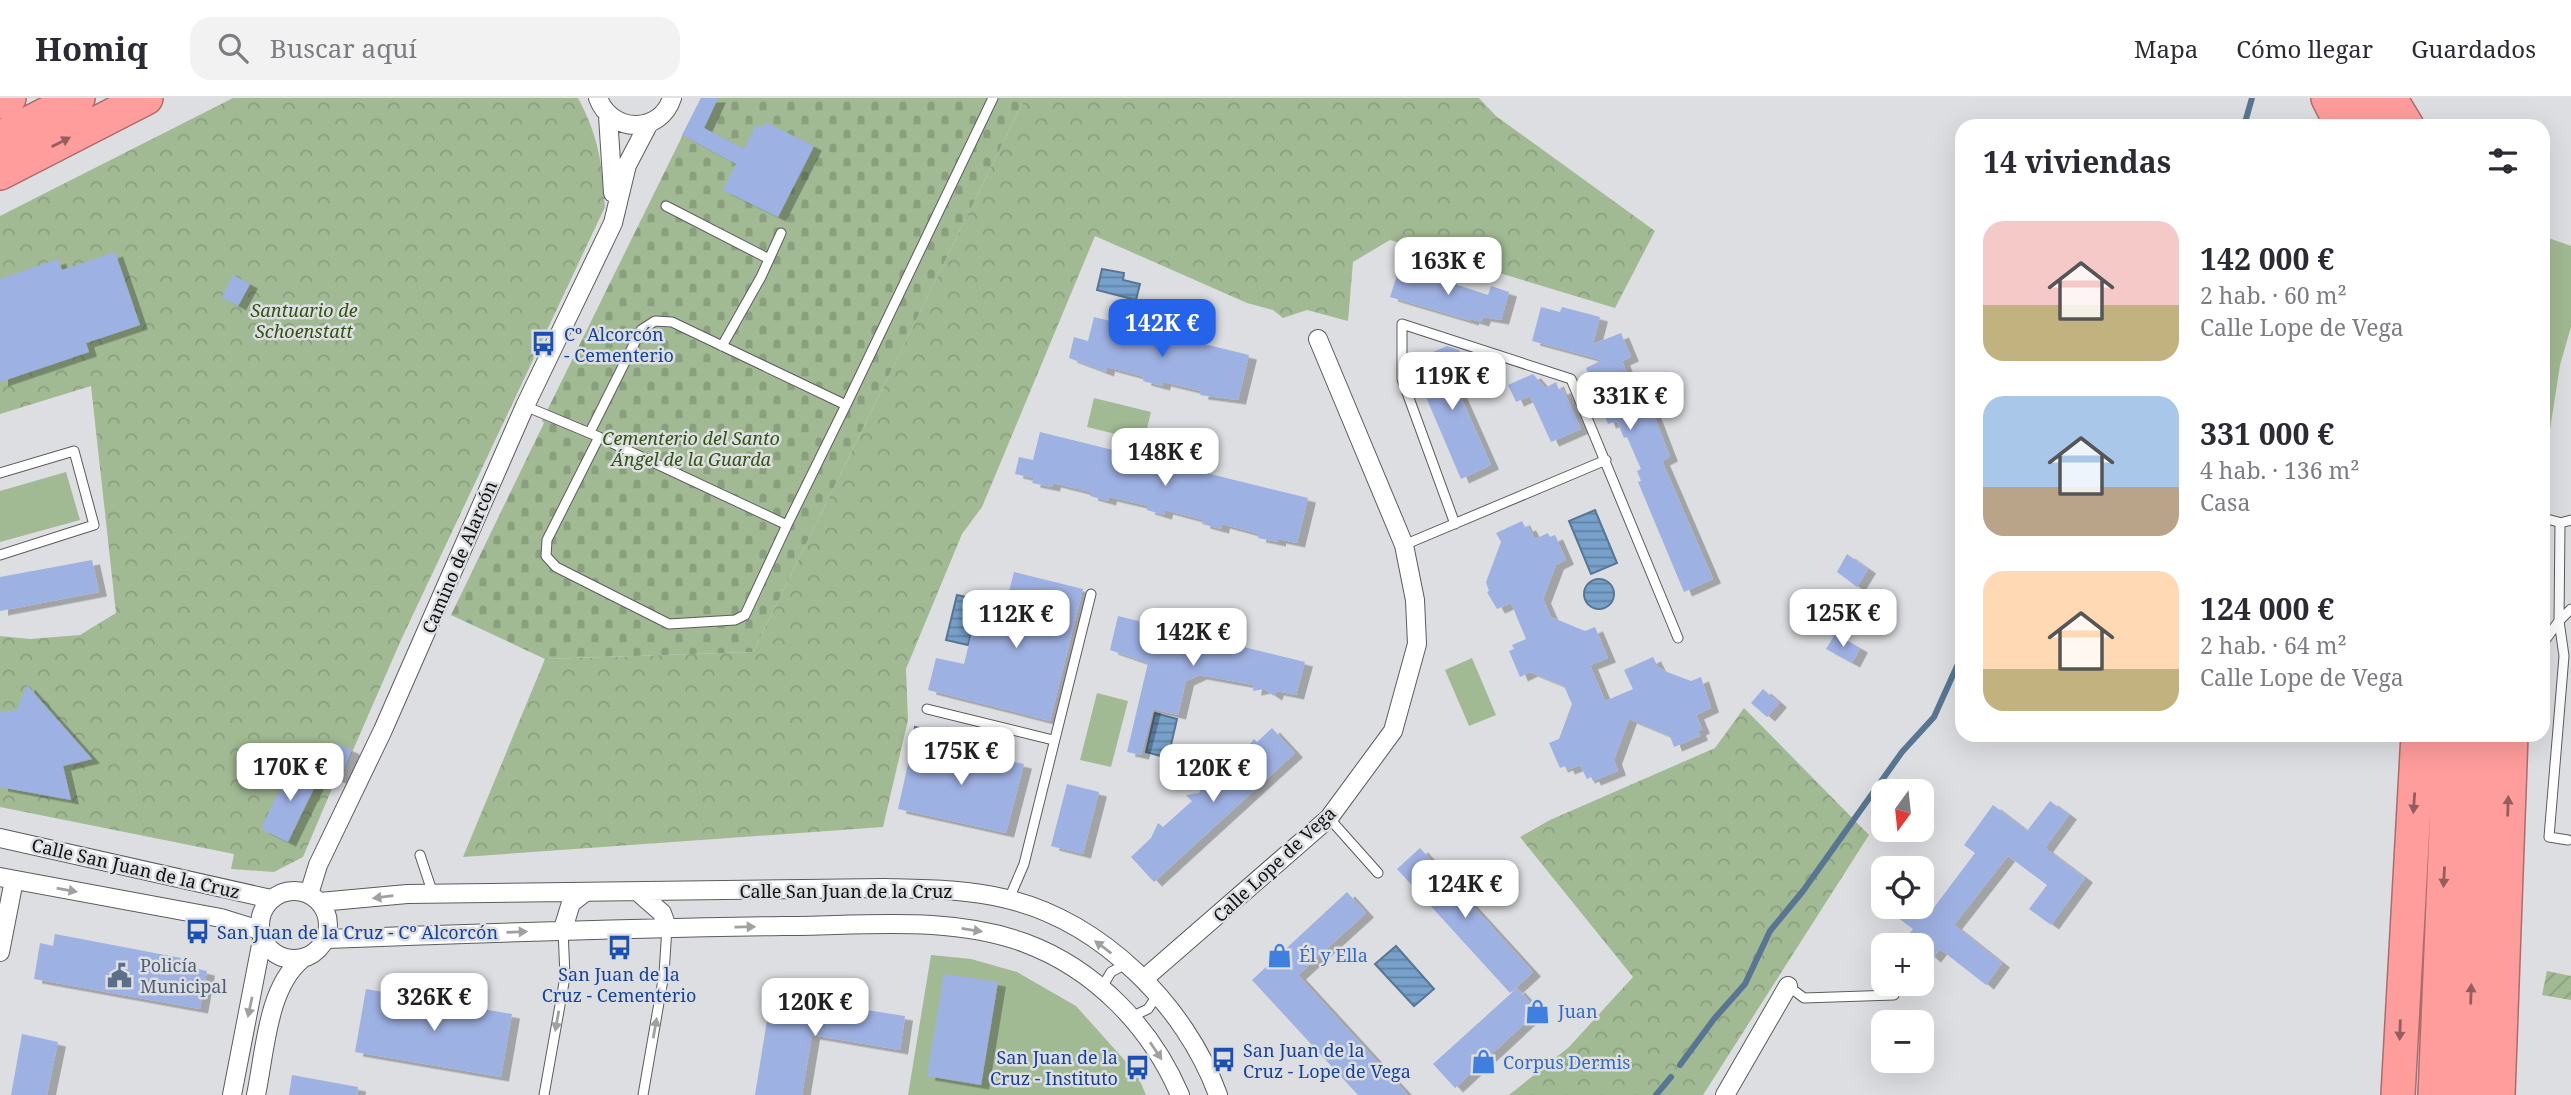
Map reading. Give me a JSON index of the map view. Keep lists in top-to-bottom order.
{
  "streets": {
    "street": ["Camino de Alarcón", "Calle Lope de Vega", "Calle San Juan de la Cruz"]
  },
  "crossings": [
    ["Camino de Alarcón", "Calle San Juan de la Cruz"],
    ["Calle Lope de Vega", "Calle San Juan de la Cruz"]
  ],
  "parks": ["Santuario de Schoenstatt", "Cementerio del Santo Ángel de la Guarda"],
  "places": {
    "bus stop": [
      "Cº Alcorcón - Cementerio",
      "San Juan de la Cruz - Cº Alcorcón",
      "San Juan de la Cruz - Cementerio",
      "San Juan de la Cruz - Lope de Vega",
      "San Juan de la Cruz - Instituto"
    ],
    "shop": ["Él y Ella", "Juan", "Corpus Dermis"],
    "public building": ["Policía Municipal"]
  },
  "north": "bottom",
  "page": {
    "header": "Homiq",
    "search": "Buscar aquí",
    "nav": ["Mapa", "Cómo llegar", "Guardados"],
    "heading": "14 viviendas",
    "list": [
      {
        "name": "142 000 €",
        "note": "2 hab. · 60 m² · Calle Lope de Vega"
      },
      {
        "name": "331 000 €",
        "note": "4 hab. · 136 m² · Casa"
      },
      {
        "name": "124 000 €",
        "note": "2 hab. · 64 m² · Calle Lope de Vega"
      }
    ],
    "price": [
      "163K €",
      "142K €",
      "119K €",
      "331K €",
      "148K €",
      "125K €",
      "112K €",
      "142K €",
      "175K €",
      "170K €",
      "120K €",
      "124K €",
      "326K €",
      "120K €"
    ],
    "map_buttons": ["+", "−"]
  }
}
